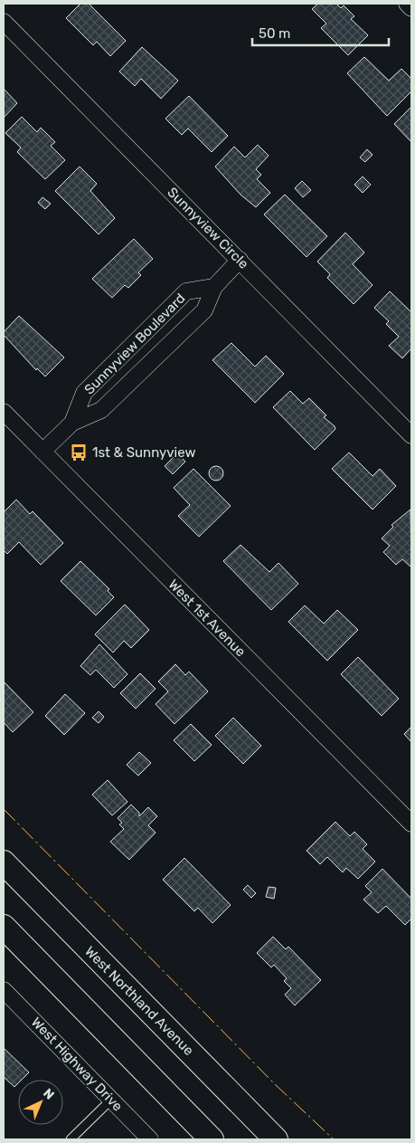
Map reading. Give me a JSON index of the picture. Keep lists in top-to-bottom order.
{
  "streets": {
    "main road": ["West Northland Avenue"],
    "street": [
      "Sunnyview Circle",
      "Sunnyview Boulevard",
      "West 1st Avenue",
      "West Highway Drive"
    ]
  },
  "crossings": [
    ["Sunnyview Circle", "Sunnyview Boulevard"],
    ["Sunnyview Boulevard", "West 1st Avenue"]
  ],
  "places": {
    "bus stop": ["1st & Sunnyview"]
  },
  "scale_bar": "50 m",
  "north": "top right"
}
